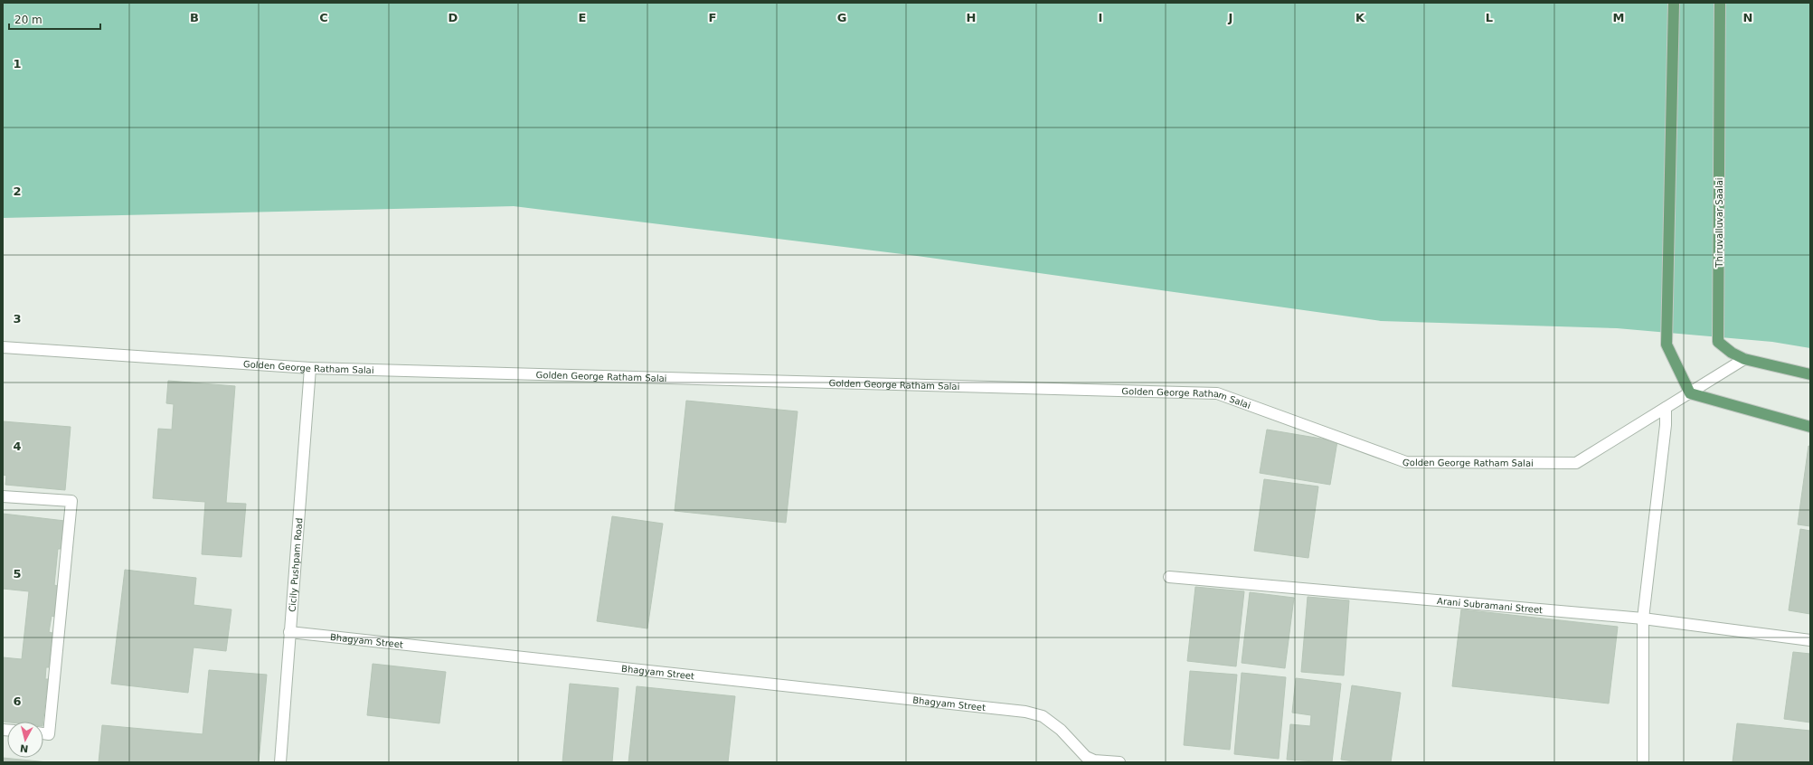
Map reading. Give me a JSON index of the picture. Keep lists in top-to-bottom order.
{
  "streets": {
    "main road": ["Thiruvalluvar Saalai"],
    "street": [
      "Golden George Ratham Salai",
      "Cicily Pushpam Road",
      "Arani Subramani Street",
      "Bhagyam Street"
    ]
  },
  "crossings": [
    ["Thiruvalluvar Saalai", "Golden George Ratham Salai"],
    ["Golden George Ratham Salai", "Cicily Pushpam Road"],
    ["Cicily Pushpam Road", "Bhagyam Street"]
  ],
  "scale_bar": "20 m",
  "north": "bottom",
  "grid": {
    "columns": [
      "B",
      "C",
      "D",
      "E",
      "F",
      "G",
      "H",
      "I",
      "J",
      "K",
      "L",
      "M",
      "N"
    ],
    "rows": [
      "1",
      "2",
      "3",
      "4",
      "5",
      "6"
    ]
  }
}
